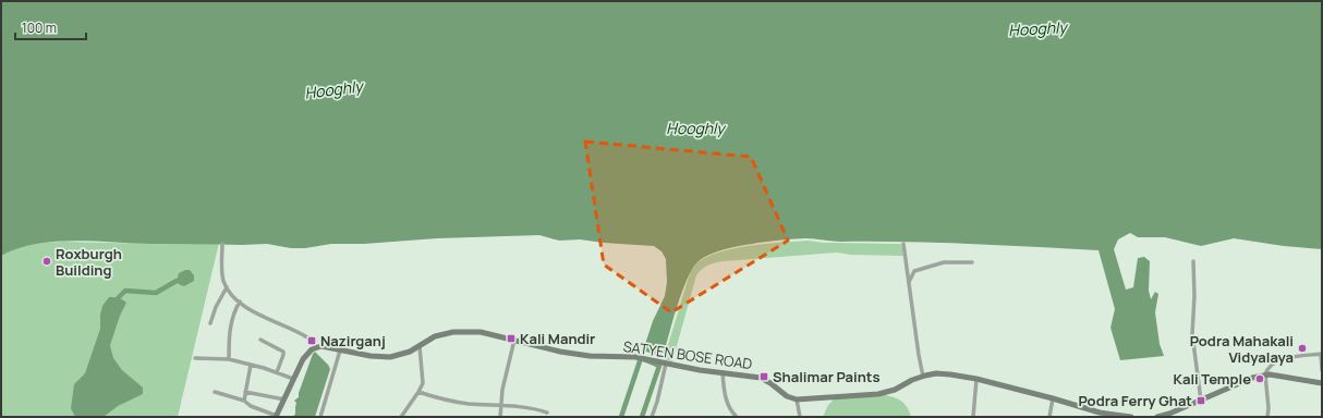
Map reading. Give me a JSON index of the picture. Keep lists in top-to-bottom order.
{
  "streets": {
    "main road": ["SATYEN BOSE ROAD"]
  },
  "water": ["Hooghly"],
  "places": {
    "other": ["Roxburgh Building", "Podra Mahakali Vidyalaya", "Kali Temple"],
    "transit": [
      "Kali Mandir",
      "Nazirganj",
      "Shalimar Paints",
      "Podra Ferry Ghat"
    ]
  },
  "scale_bar": "100 m"
}
